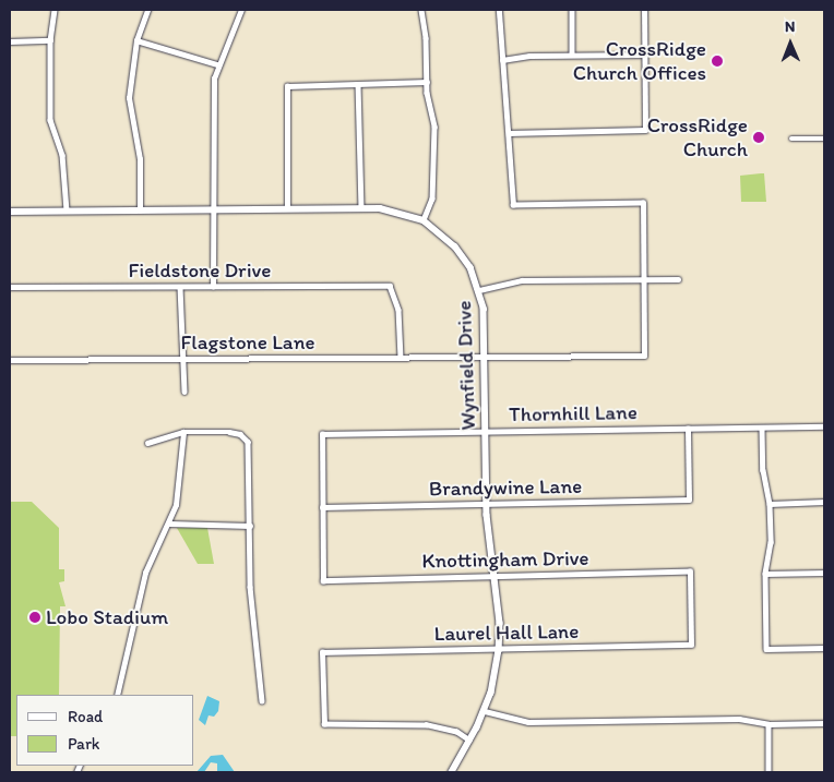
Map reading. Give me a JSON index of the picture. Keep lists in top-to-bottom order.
{
  "streets": {
    "street": [
      "Fieldstone Drive",
      "Flagstone Lane",
      "Wynfield Drive",
      "Thornhill Lane",
      "Brandywine Lane",
      "Knottingham Drive",
      "Laurel Hall Lane"
    ]
  },
  "crossings": [
    ["Fieldstone Drive", "Flagstone Lane"],
    ["Flagstone Lane", "Wynfield Drive"],
    ["Wynfield Drive", "Thornhill Lane"],
    ["Wynfield Drive", "Brandywine Lane"],
    ["Wynfield Drive", "Knottingham Drive"],
    ["Wynfield Drive", "Laurel Hall Lane"],
    ["Thornhill Lane", "Brandywine Lane"],
    ["Thornhill Lane", "Knottingham Drive"],
    ["Brandywine Lane", "Knottingham Drive"],
    ["Knottingham Drive", "Laurel Hall Lane"]
  ],
  "places": ["CrossRidge Church Offices", "CrossRidge Church", "Lobo Stadium"],
  "legend": ["Road", "Park"],
  "north": "top"
}
